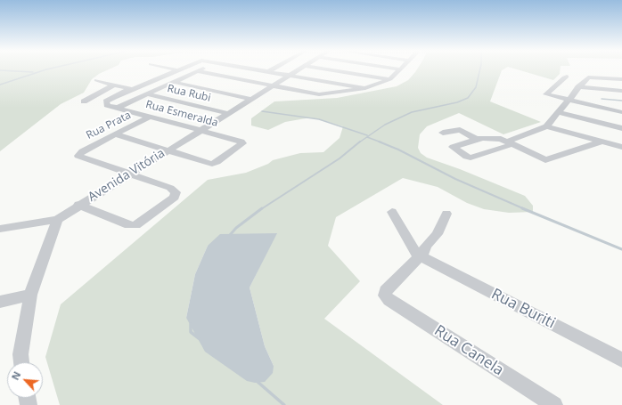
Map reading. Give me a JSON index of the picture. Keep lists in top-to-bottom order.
{
  "streets": {
    "street": [
      "Rua Rubi",
      "Rua Esmeralda",
      "Rua Prata",
      "Avenida Vitória",
      "Rua Buriti",
      "Rua Canela"
    ]
  },
  "crossings": [
    ["Rua Rubi", "Avenida Vitória"],
    ["Rua Esmeralda", "Rua Prata"],
    ["Rua Esmeralda", "Avenida Vitória"],
    ["Rua Prata", "Avenida Vitória"],
    ["Rua Buriti", "Rua Canela"]
  ],
  "north": "top left"
}
